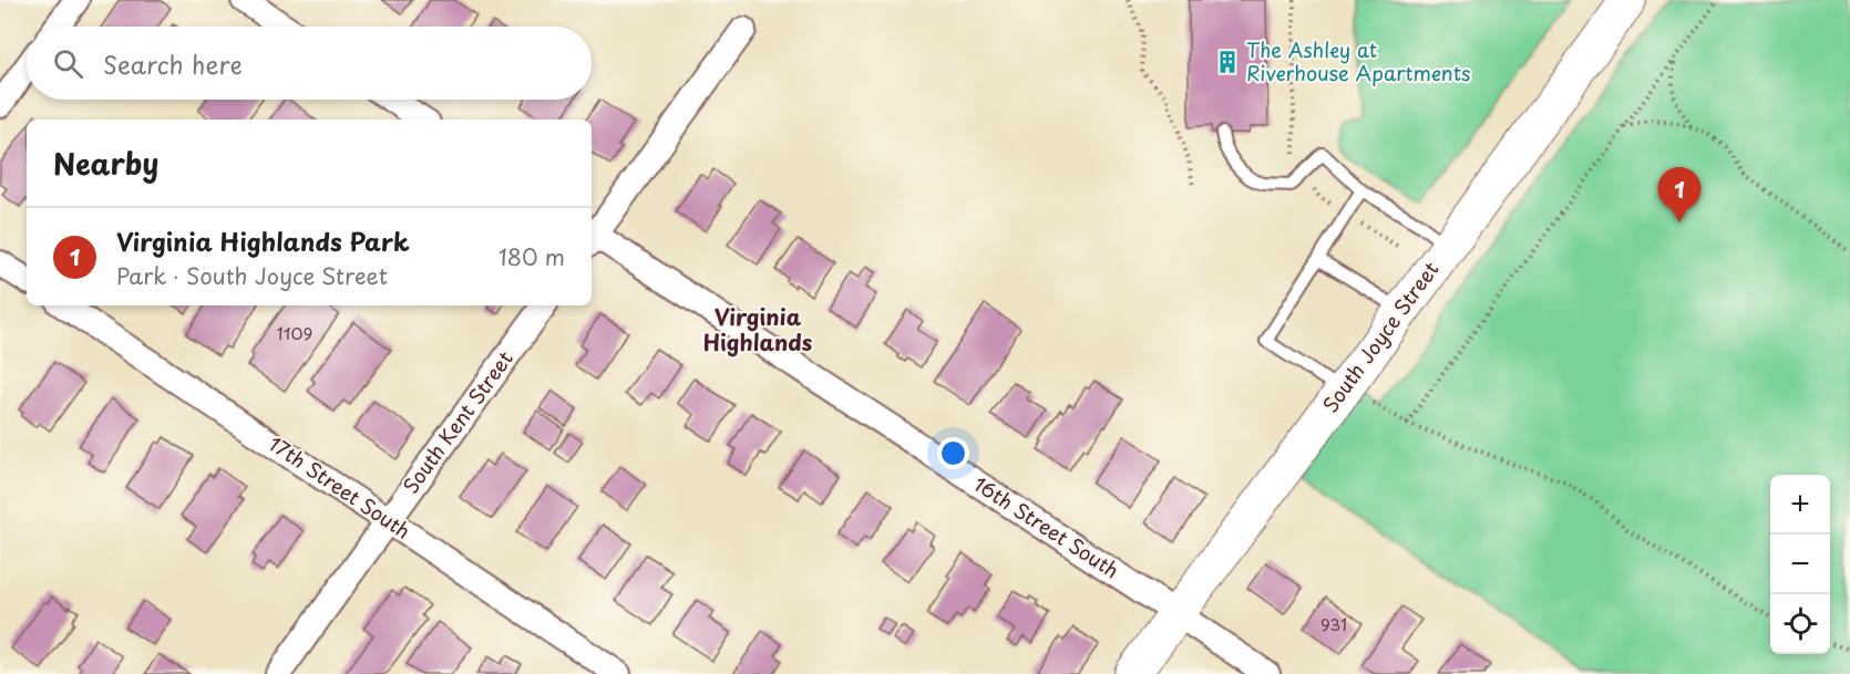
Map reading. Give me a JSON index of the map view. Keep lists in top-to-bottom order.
{
  "streets": {
    "street": [
      "South Joyce Street",
      "South Kent Street",
      "17th Street South",
      "16th Street South"
    ]
  },
  "crossings": [
    ["South Joyce Street", "16th Street South"],
    ["South Kent Street", "17th Street South"]
  ],
  "districts": ["Virginia Highlands"],
  "places": {
    "building": ["The Ashley at Riverhouse Apartments"]
  },
  "house_numbers": ["1109", "931"],
  "page": {
    "search": "Search here",
    "heading": "Nearby",
    "pins": "1",
    "list": [
      {
        "mark": "1",
        "name": "Virginia Highlands Park",
        "note": "Park · South Joyce Street",
        "value": "180 m"
      }
    ],
    "map_buttons": ["+", "−"]
  }
}
